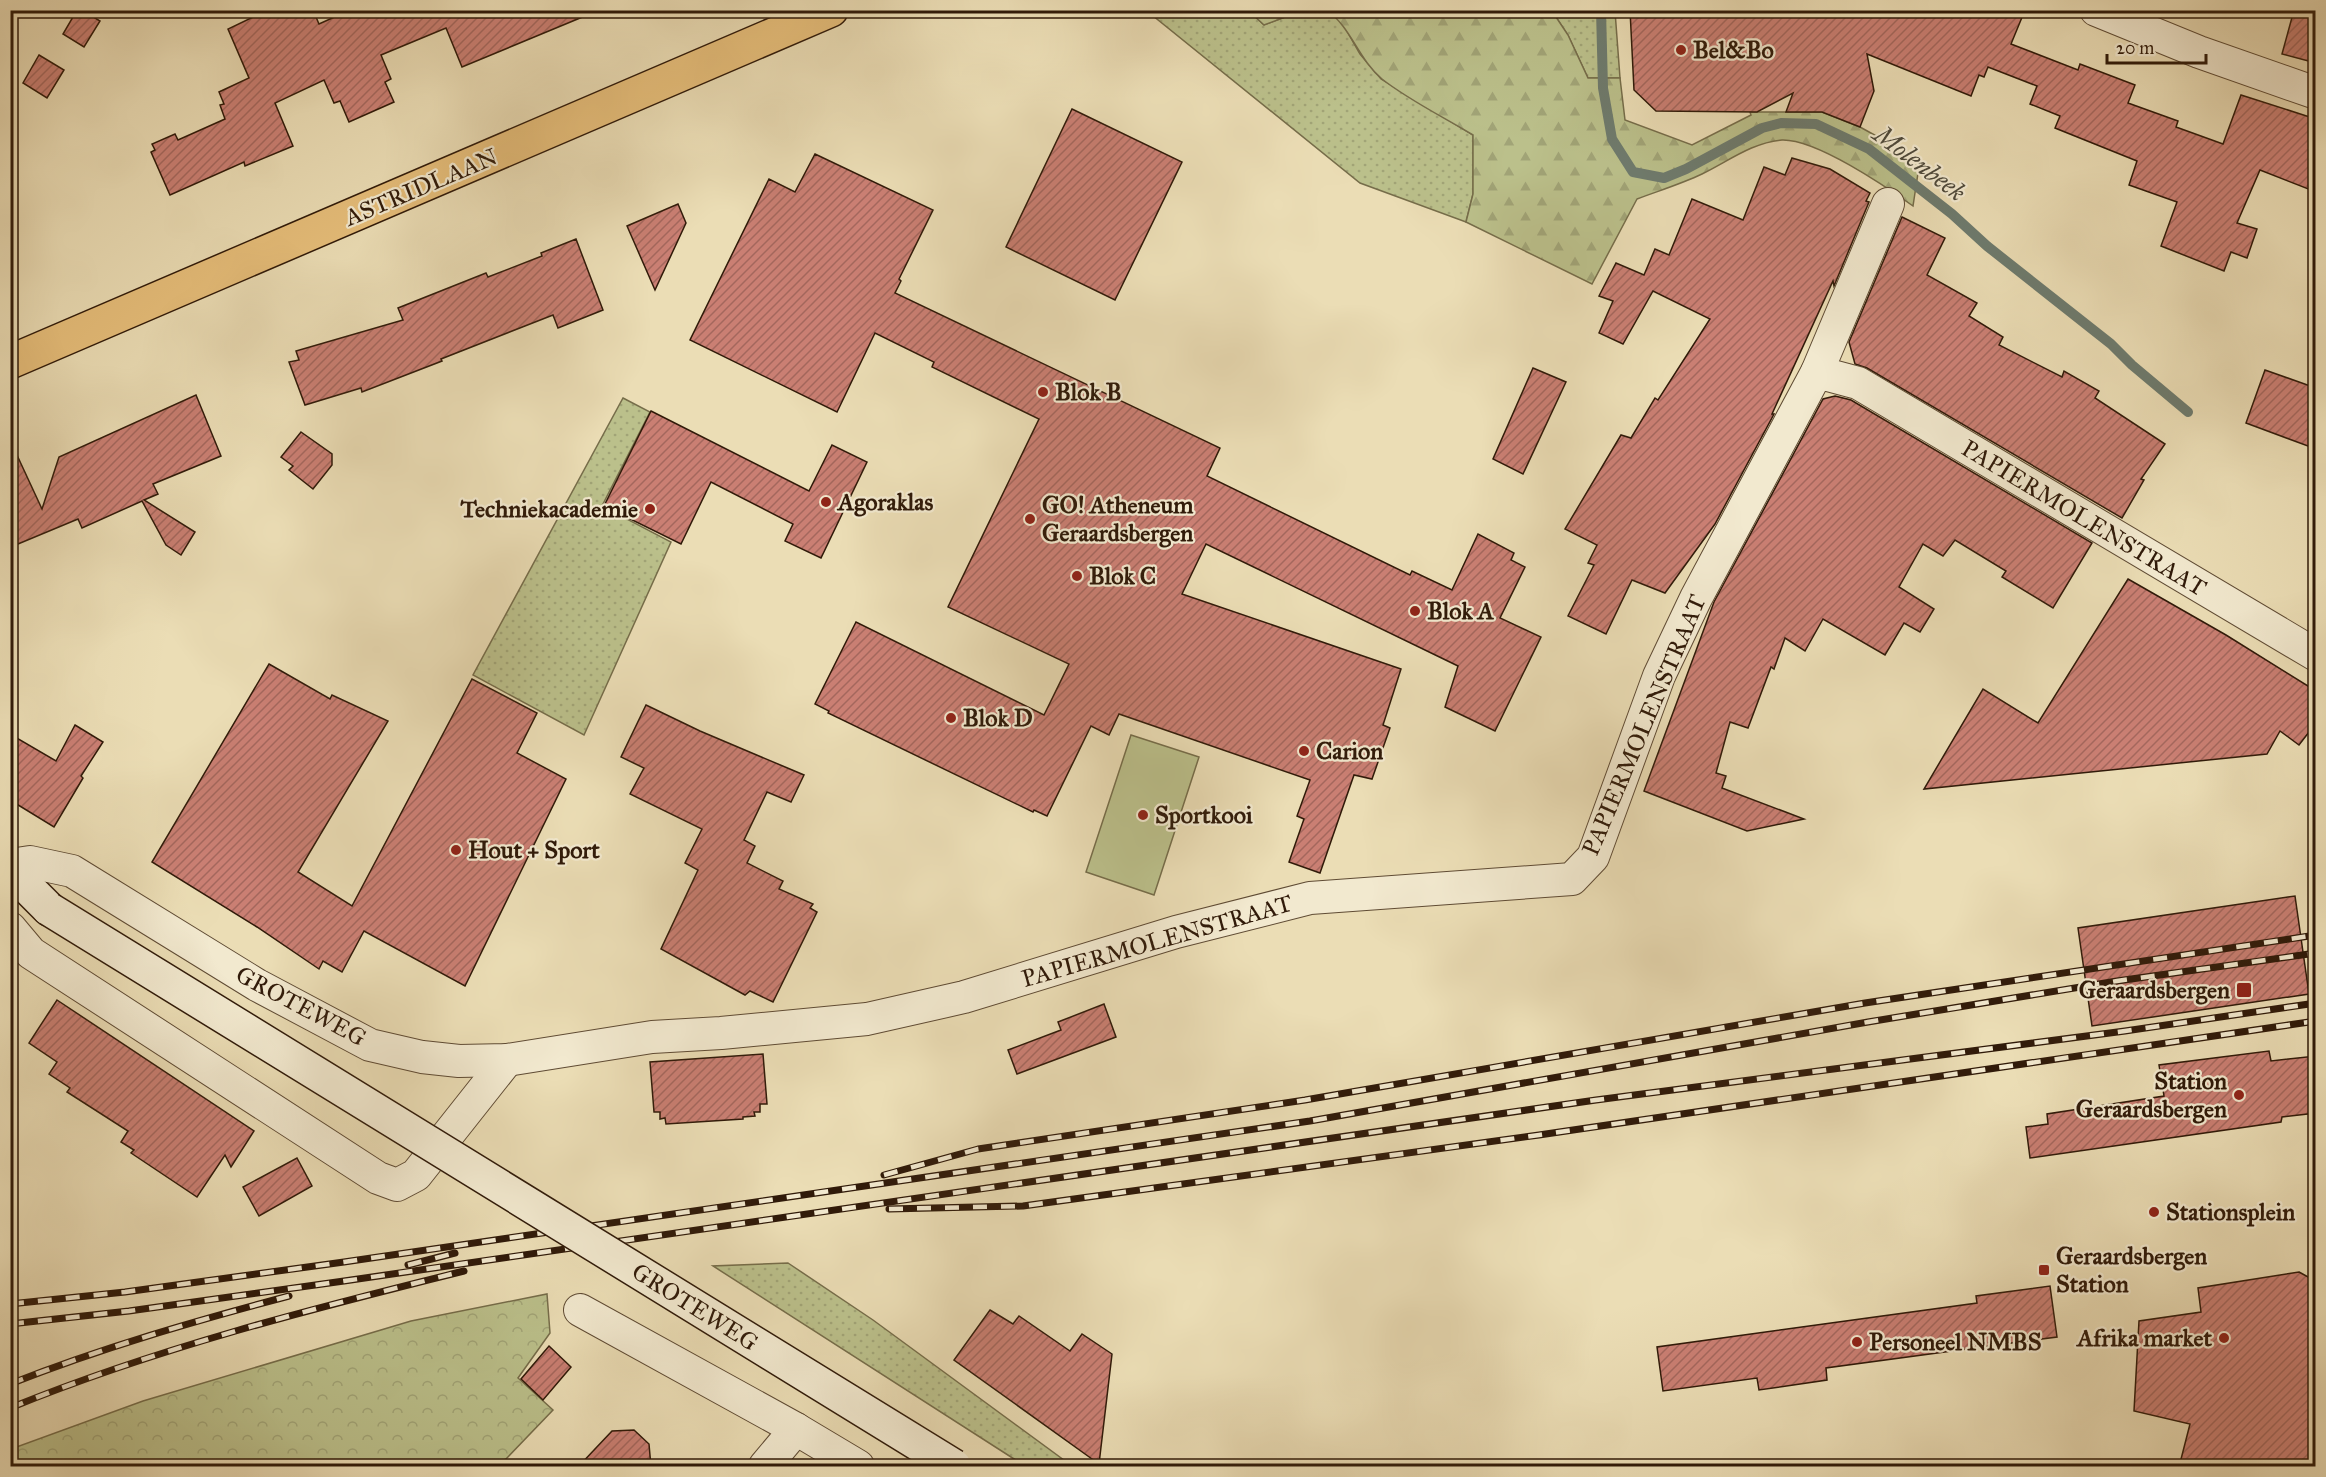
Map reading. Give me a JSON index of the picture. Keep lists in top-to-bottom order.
{
  "streets": {
    "main road": ["ASTRIDLAAN", "GROTEWEG"],
    "street": ["PAPIERMOLENSTRAAT"]
  },
  "crossings": [
    ["PAPIERMOLENSTRAAT", "GROTEWEG"]
  ],
  "water": ["Molenbeek"],
  "places": {
    "other": [
      "Bel&Bo",
      "Blok B",
      "Agoraklas",
      "Techniekacademie",
      "GO! Atheneum Geraardsbergen",
      "Blok C",
      "Blok A",
      "Blok D",
      "Carion",
      "Sportkooi",
      "Hout + Sport",
      "Station Geraardsbergen",
      "Stationsplein",
      "Afrika market",
      "Personeel NMBS"
    ],
    "transit": ["Geraardsbergen", "Geraardsbergen Station"]
  },
  "scale_bar": "20 m"
}
